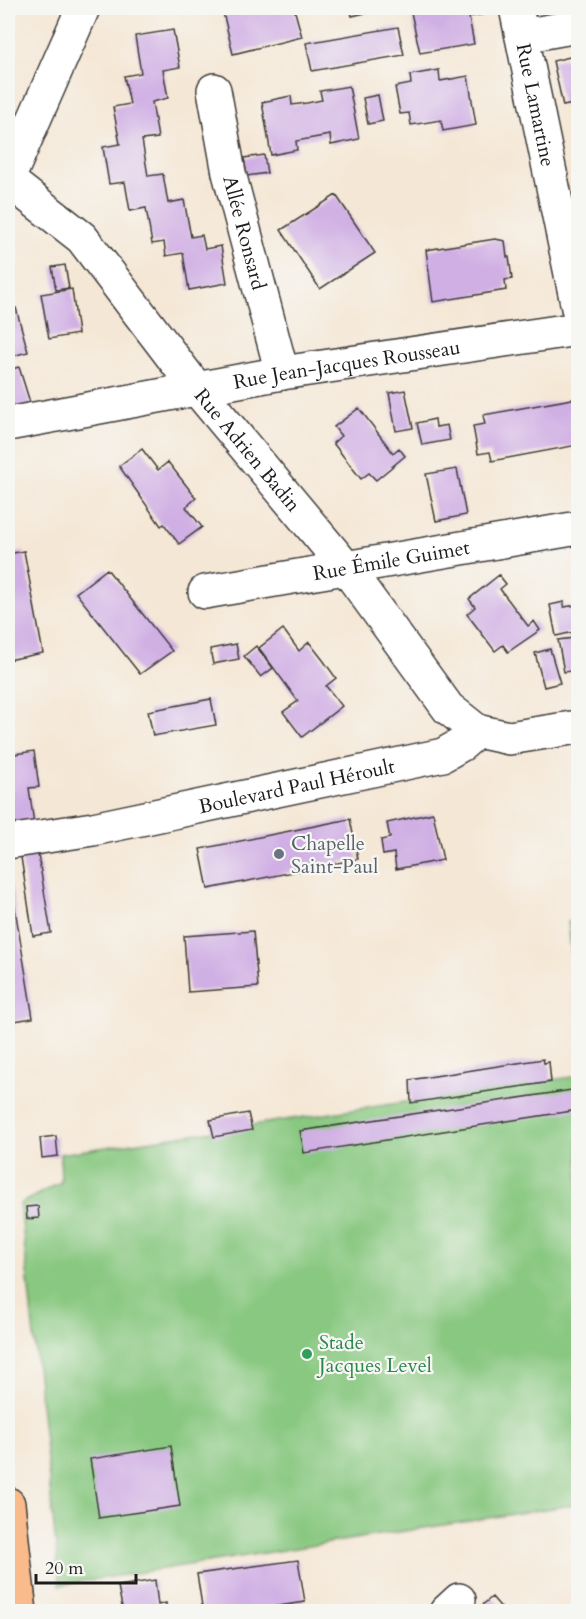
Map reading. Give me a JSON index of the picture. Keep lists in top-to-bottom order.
{
  "streets": {
    "street": [
      "Rue Lamartine",
      "Allée Ronsard",
      "Rue Jean-Jacques Rousseau",
      "Rue Adrien Badin",
      "Rue Émile Guimet",
      "Boulevard Paul Héroult"
    ]
  },
  "crossings": [
    ["Allée Ronsard", "Rue Jean-Jacques Rousseau"],
    ["Rue Jean-Jacques Rousseau", "Rue Adrien Badin"],
    ["Rue Adrien Badin", "Rue Émile Guimet"],
    ["Rue Adrien Badin", "Boulevard Paul Héroult"]
  ],
  "places": ["Chapelle Saint-Paul", "Stade Jacques Level"],
  "scale_bar": "20 m"
}
